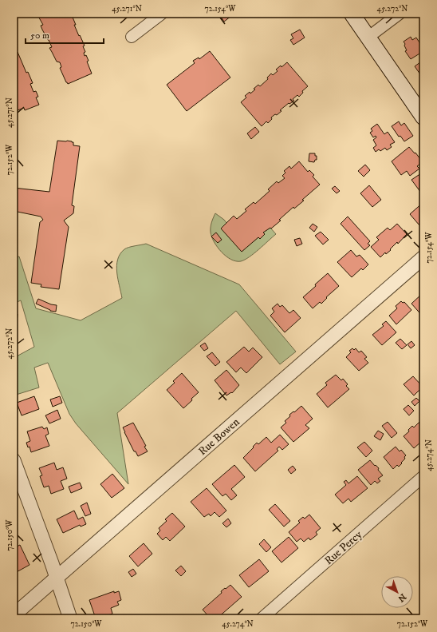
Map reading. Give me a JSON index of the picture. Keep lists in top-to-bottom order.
{
  "streets": {
    "street": ["Rue Bowen", "Rue Percy"]
  },
  "scale_bar": "50 m",
  "north": "bottom right",
  "coordinates": [
    "45.271°N",
    "72.154°W",
    "45.272°N",
    "72.152°W",
    "45.274°N",
    "72.150°W"
  ]
}
